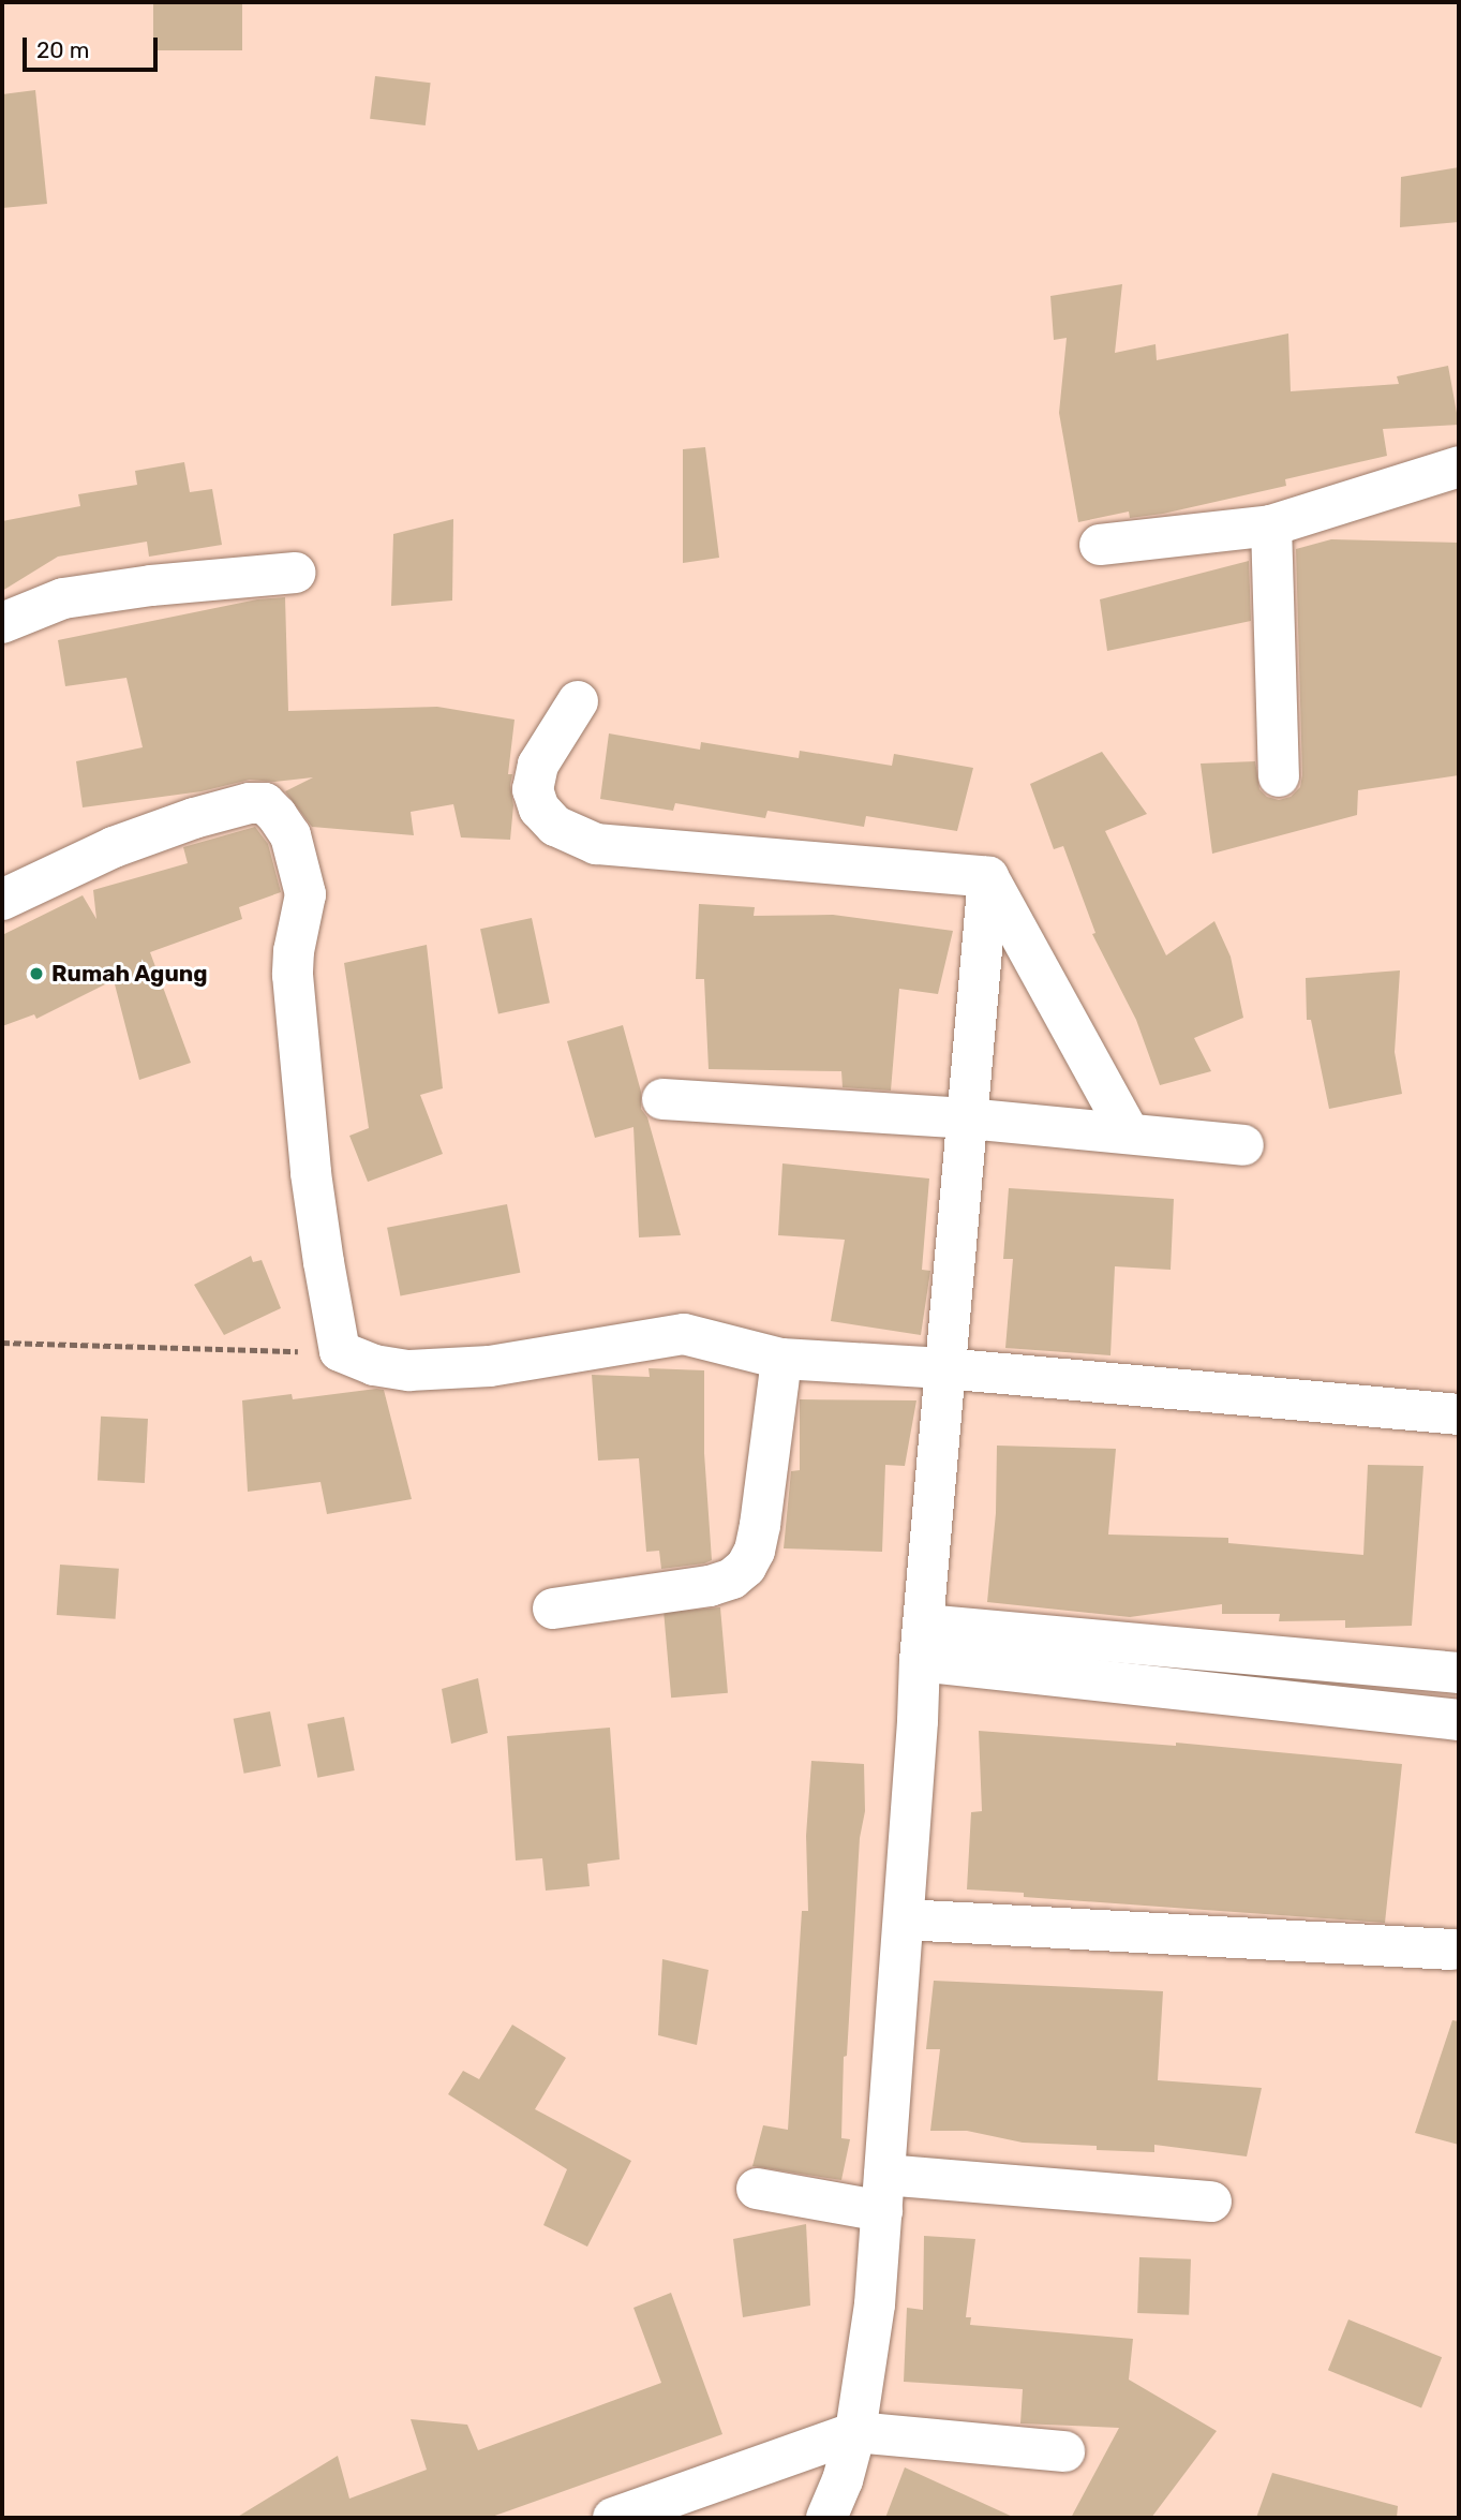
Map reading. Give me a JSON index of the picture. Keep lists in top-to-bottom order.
{
  "places": ["Rumah Agung"],
  "scale_bar": "20 m"
}
